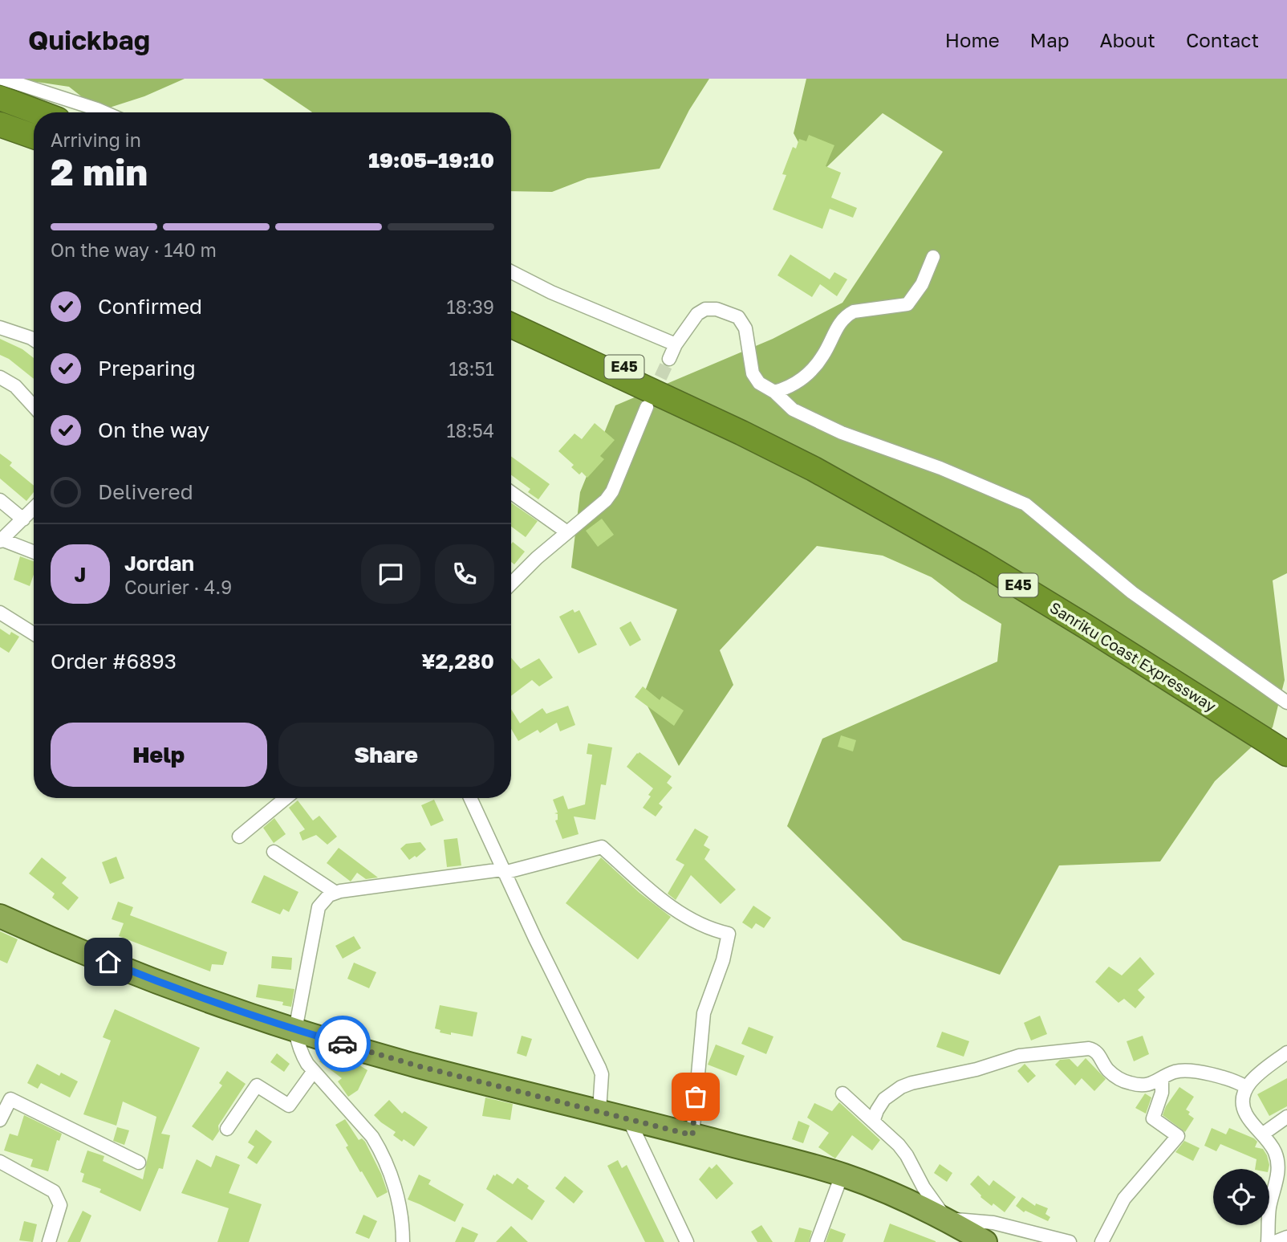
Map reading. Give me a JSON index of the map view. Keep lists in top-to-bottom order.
{
  "streets": {
    "highway": ["E45", "Sanriku Coast Expressway"]
  },
  "page": {
    "header": "Quickbag",
    "nav": [
      "Home",
      "Map",
      "About",
      "Contact"
    ],
    "heading": ["2 min", "Arriving in", "19:05–19:10"],
    "panel": [
      "Jordan",
      "Courier · 4.9",
      "Order #6893",
      "¥2,280"
    ],
    "bar": "On the way · 140 m",
    "list": [
      ["Confirmed", "18:39"],
      ["Preparing", "18:51"],
      ["On the way", "18:54"],
      "Delivered"
    ],
    "round": "J",
    "buttons": ["Help", "Share"]
  }
}
